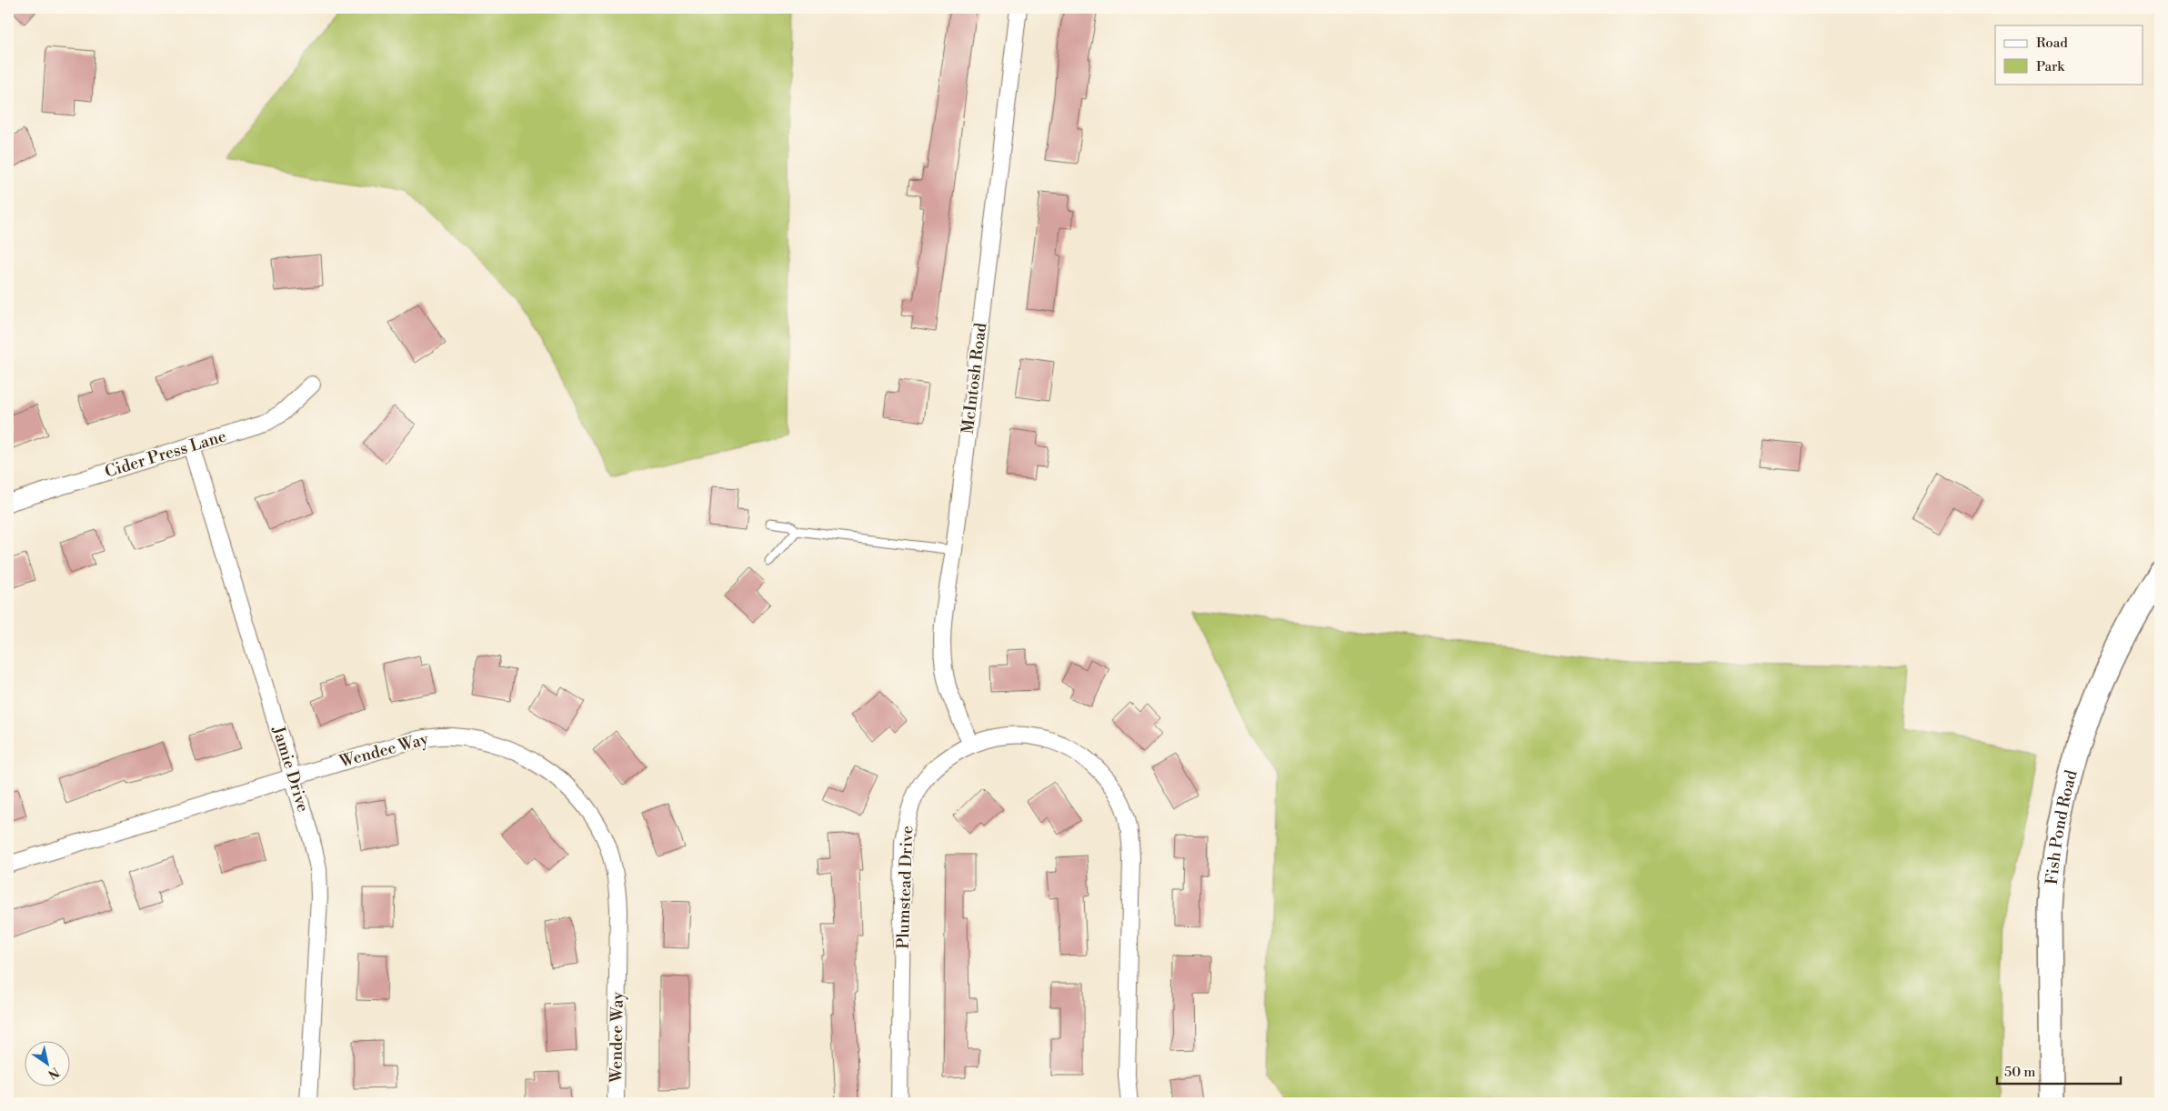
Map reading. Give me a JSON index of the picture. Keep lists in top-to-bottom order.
{
  "streets": {
    "street": [
      "McIntosh Road",
      "Cider Press Lane",
      "Wendee Way",
      "Jamie Drive",
      "Fish Pond Road",
      "Plumstead Drive"
    ]
  },
  "crossings": [
    ["McIntosh Road", "Plumstead Drive"],
    ["Cider Press Lane", "Jamie Drive"],
    ["Wendee Way", "Jamie Drive"]
  ],
  "legend": ["Road", "Park"],
  "scale_bar": "50 m",
  "north": "bottom right"
}
